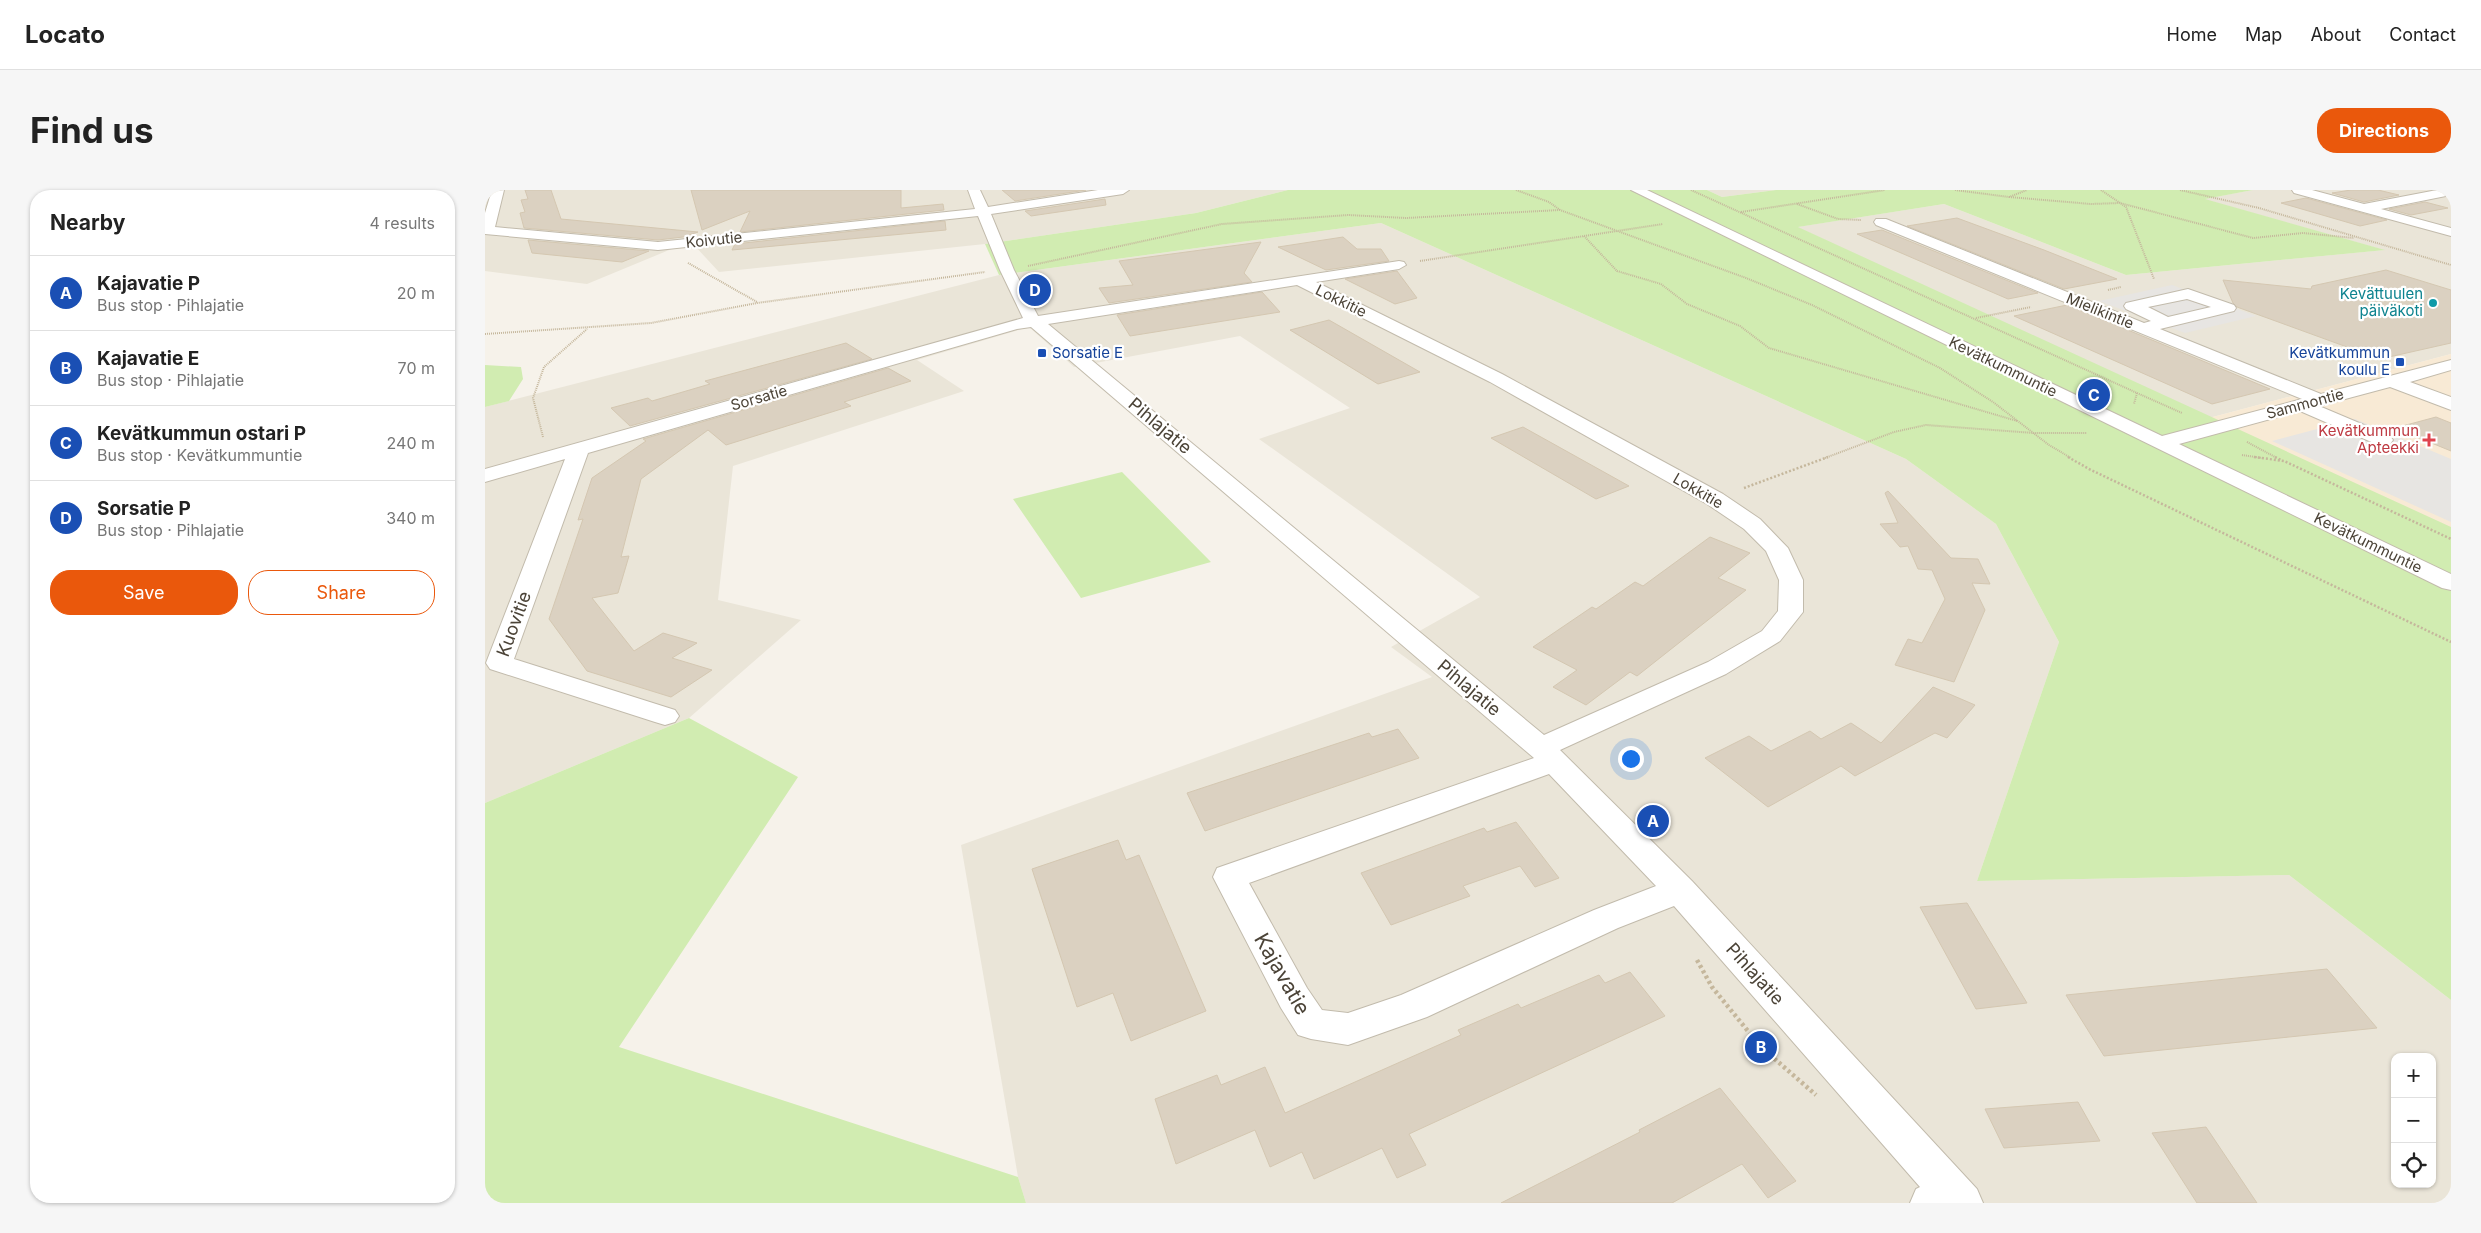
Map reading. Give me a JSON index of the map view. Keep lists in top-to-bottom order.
{
  "streets": {
    "street": [
      "Koivutie",
      "Lokkitie",
      "Mielikintie",
      "Kevätkummuntie",
      "Sorsatie",
      "Sammontie",
      "Pihlajatie",
      "Kuovitie",
      "Kajavatie"
    ]
  },
  "crossings": [
    ["Koivutie", "Pihlajatie"],
    ["Lokkitie", "Sorsatie"],
    ["Lokkitie", "Pihlajatie"],
    ["Lokkitie", "Kajavatie"],
    ["Mielikintie", "Sammontie"],
    ["Kevätkummuntie", "Sammontie"],
    ["Sorsatie", "Pihlajatie"],
    ["Sorsatie", "Kuovitie"],
    ["Pihlajatie", "Kajavatie"]
  ],
  "places": {
    "other": ["Kevättuulen päiväkoti"],
    "transit": ["Sorsatie E", "Kevätkummun koulu E"],
    "health": ["Kevätkummun Apteekki"]
  },
  "page": {
    "header": "Locato",
    "nav": [
      "Home",
      "Map",
      "About",
      "Contact"
    ],
    "buttons": [
      "Directions",
      ["Save", "Share"]
    ],
    "title": "Find us",
    "heading": ["Nearby", "4 results"],
    "list": [
      {
        "mark": "A",
        "name": "Kajavatie P",
        "note": "Bus stop · Pihlajatie",
        "value": "20 m"
      },
      {
        "mark": "B",
        "name": "Kajavatie E",
        "note": "Bus stop · Pihlajatie",
        "value": "70 m"
      },
      {
        "mark": "C",
        "name": "Kevätkummun ostari P",
        "note": "Bus stop · Kevätkummuntie",
        "value": "240 m"
      },
      {
        "mark": "D",
        "name": "Sorsatie P",
        "note": "Bus stop · Pihlajatie",
        "value": "340 m"
      }
    ],
    "pins": [
      "D",
      "C",
      "A",
      "B"
    ],
    "map_buttons": ["+", "−"]
  }
}
